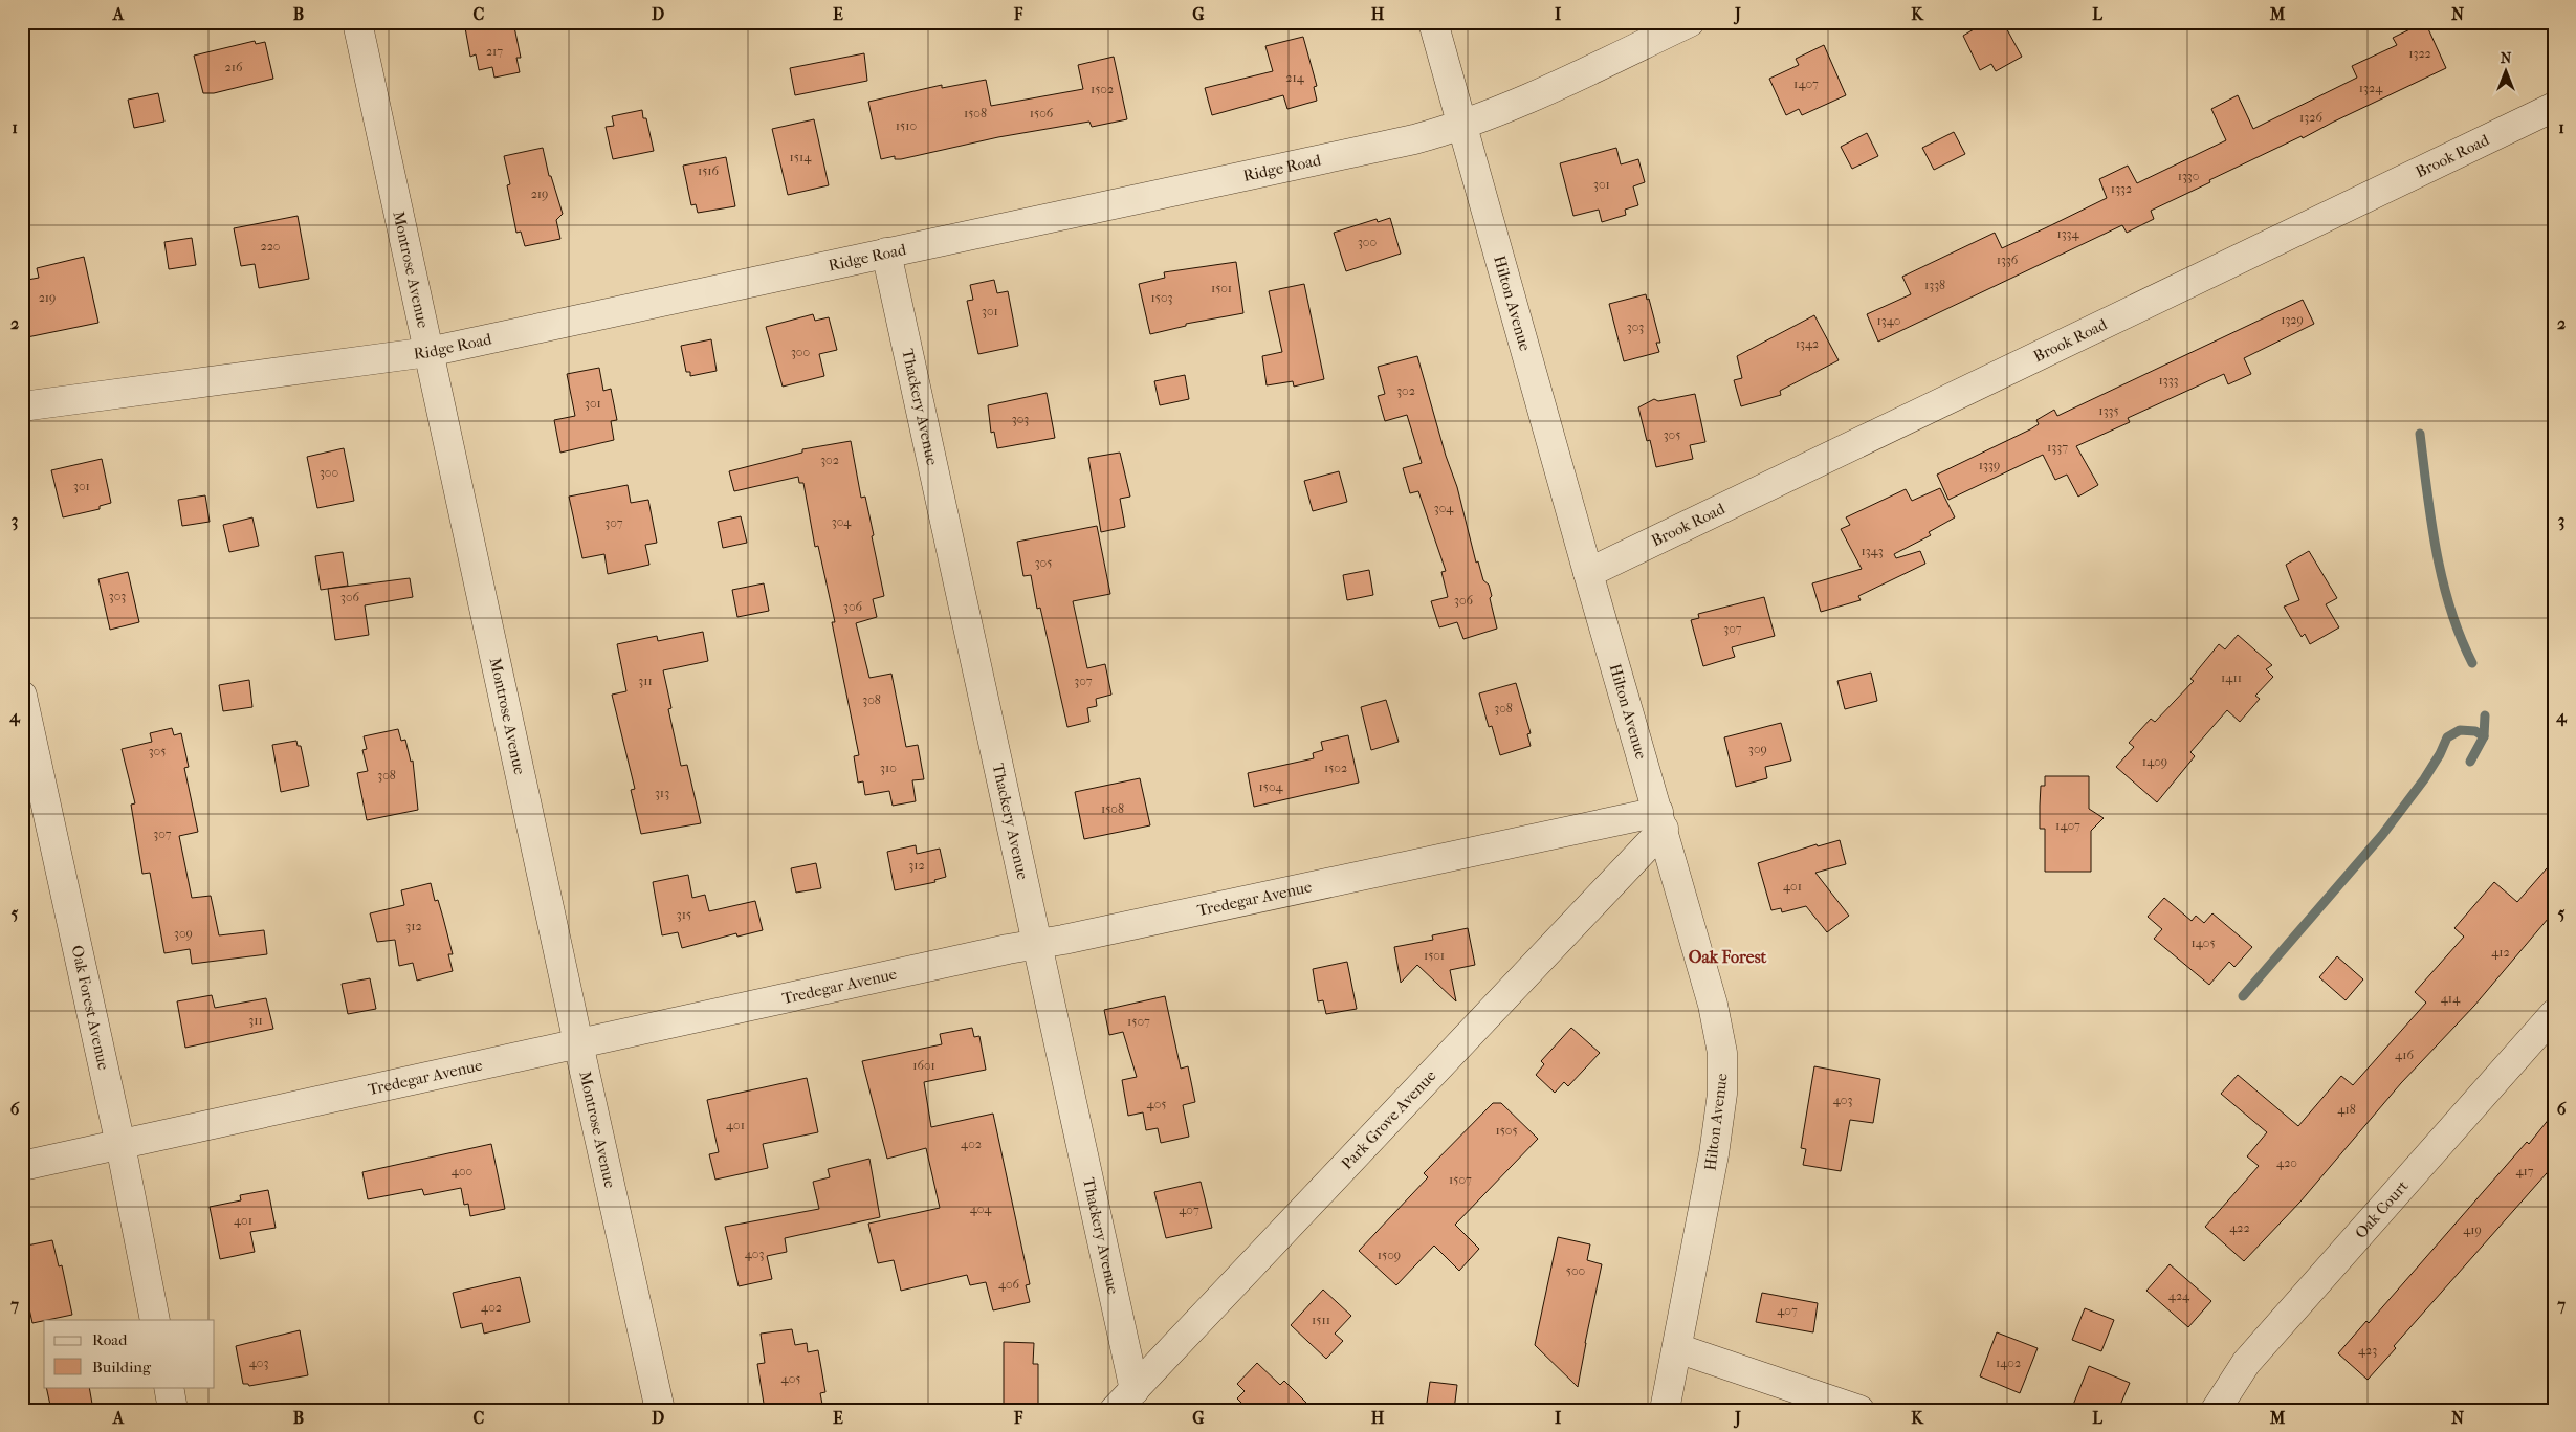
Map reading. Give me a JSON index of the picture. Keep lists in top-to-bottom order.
{
  "streets": {
    "street": [
      "Brook Road",
      "Ridge Road",
      "Montrose Avenue",
      "Hilton Avenue",
      "Thackery Avenue",
      "Tredegar Avenue",
      "Oak Forest Avenue",
      "Park Grove Avenue",
      "Oak Court"
    ]
  },
  "crossings": [
    ["Brook Road", "Hilton Avenue"],
    ["Ridge Road", "Montrose Avenue"],
    ["Ridge Road", "Hilton Avenue"],
    ["Ridge Road", "Thackery Avenue"],
    ["Montrose Avenue", "Tredegar Avenue"],
    ["Hilton Avenue", "Tredegar Avenue"],
    ["Hilton Avenue", "Park Grove Avenue"],
    ["Thackery Avenue", "Tredegar Avenue"],
    ["Thackery Avenue", "Park Grove Avenue"],
    ["Tredegar Avenue", "Oak Forest Avenue"],
    ["Tredegar Avenue", "Park Grove Avenue"]
  ],
  "districts": ["Oak Forest"],
  "house_numbers": [
    "217",
    "1322",
    "216",
    "214",
    "1407",
    "1324",
    "1502",
    "1508",
    "1506",
    "1326",
    "1510",
    "1514",
    "1516",
    "1330",
    "301",
    "1332",
    "219",
    "1334",
    "300",
    "220",
    "1336",
    "1338",
    "1501",
    "219",
    "1503",
    "301",
    "1329",
    "1340",
    "303",
    "1342",
    "300",
    "1333",
    "302",
    "301",
    "1335",
    "303",
    "305",
    "1337",
    "302",
    "1339",
    "300",
    "301",
    "304",
    "304",
    "307",
    "1343",
    "305",
    "303",
    "306",
    "306",
    "306",
    "307",
    "1411",
    "311",
    "307",
    "308",
    "308",
    "309",
    "305",
    "1409",
    "310",
    "1502",
    "308",
    "1504",
    "313",
    "1508",
    "1407",
    "307",
    "312",
    "401",
    "315",
    "312",
    "309",
    "1405",
    "412",
    "1501",
    "414",
    "311",
    "1507",
    "416",
    "1601",
    "403",
    "405",
    "418",
    "401",
    "1505",
    "402",
    "420",
    "400",
    "417",
    "1507",
    "404",
    "407",
    "401",
    "422",
    "419",
    "403",
    "1509",
    "500",
    "406",
    "424",
    "402",
    "407",
    "1511",
    "423",
    "403",
    "1402",
    "405"
  ],
  "legend": ["Road", "Building"],
  "north": "top",
  "grid": {
    "columns": [
      "A",
      "B",
      "C",
      "D",
      "E",
      "F",
      "G",
      "H",
      "I",
      "J",
      "K",
      "L",
      "M",
      "N"
    ],
    "rows": [
      "1",
      "2",
      "3",
      "4",
      "5",
      "6",
      "7"
    ]
  }
}
